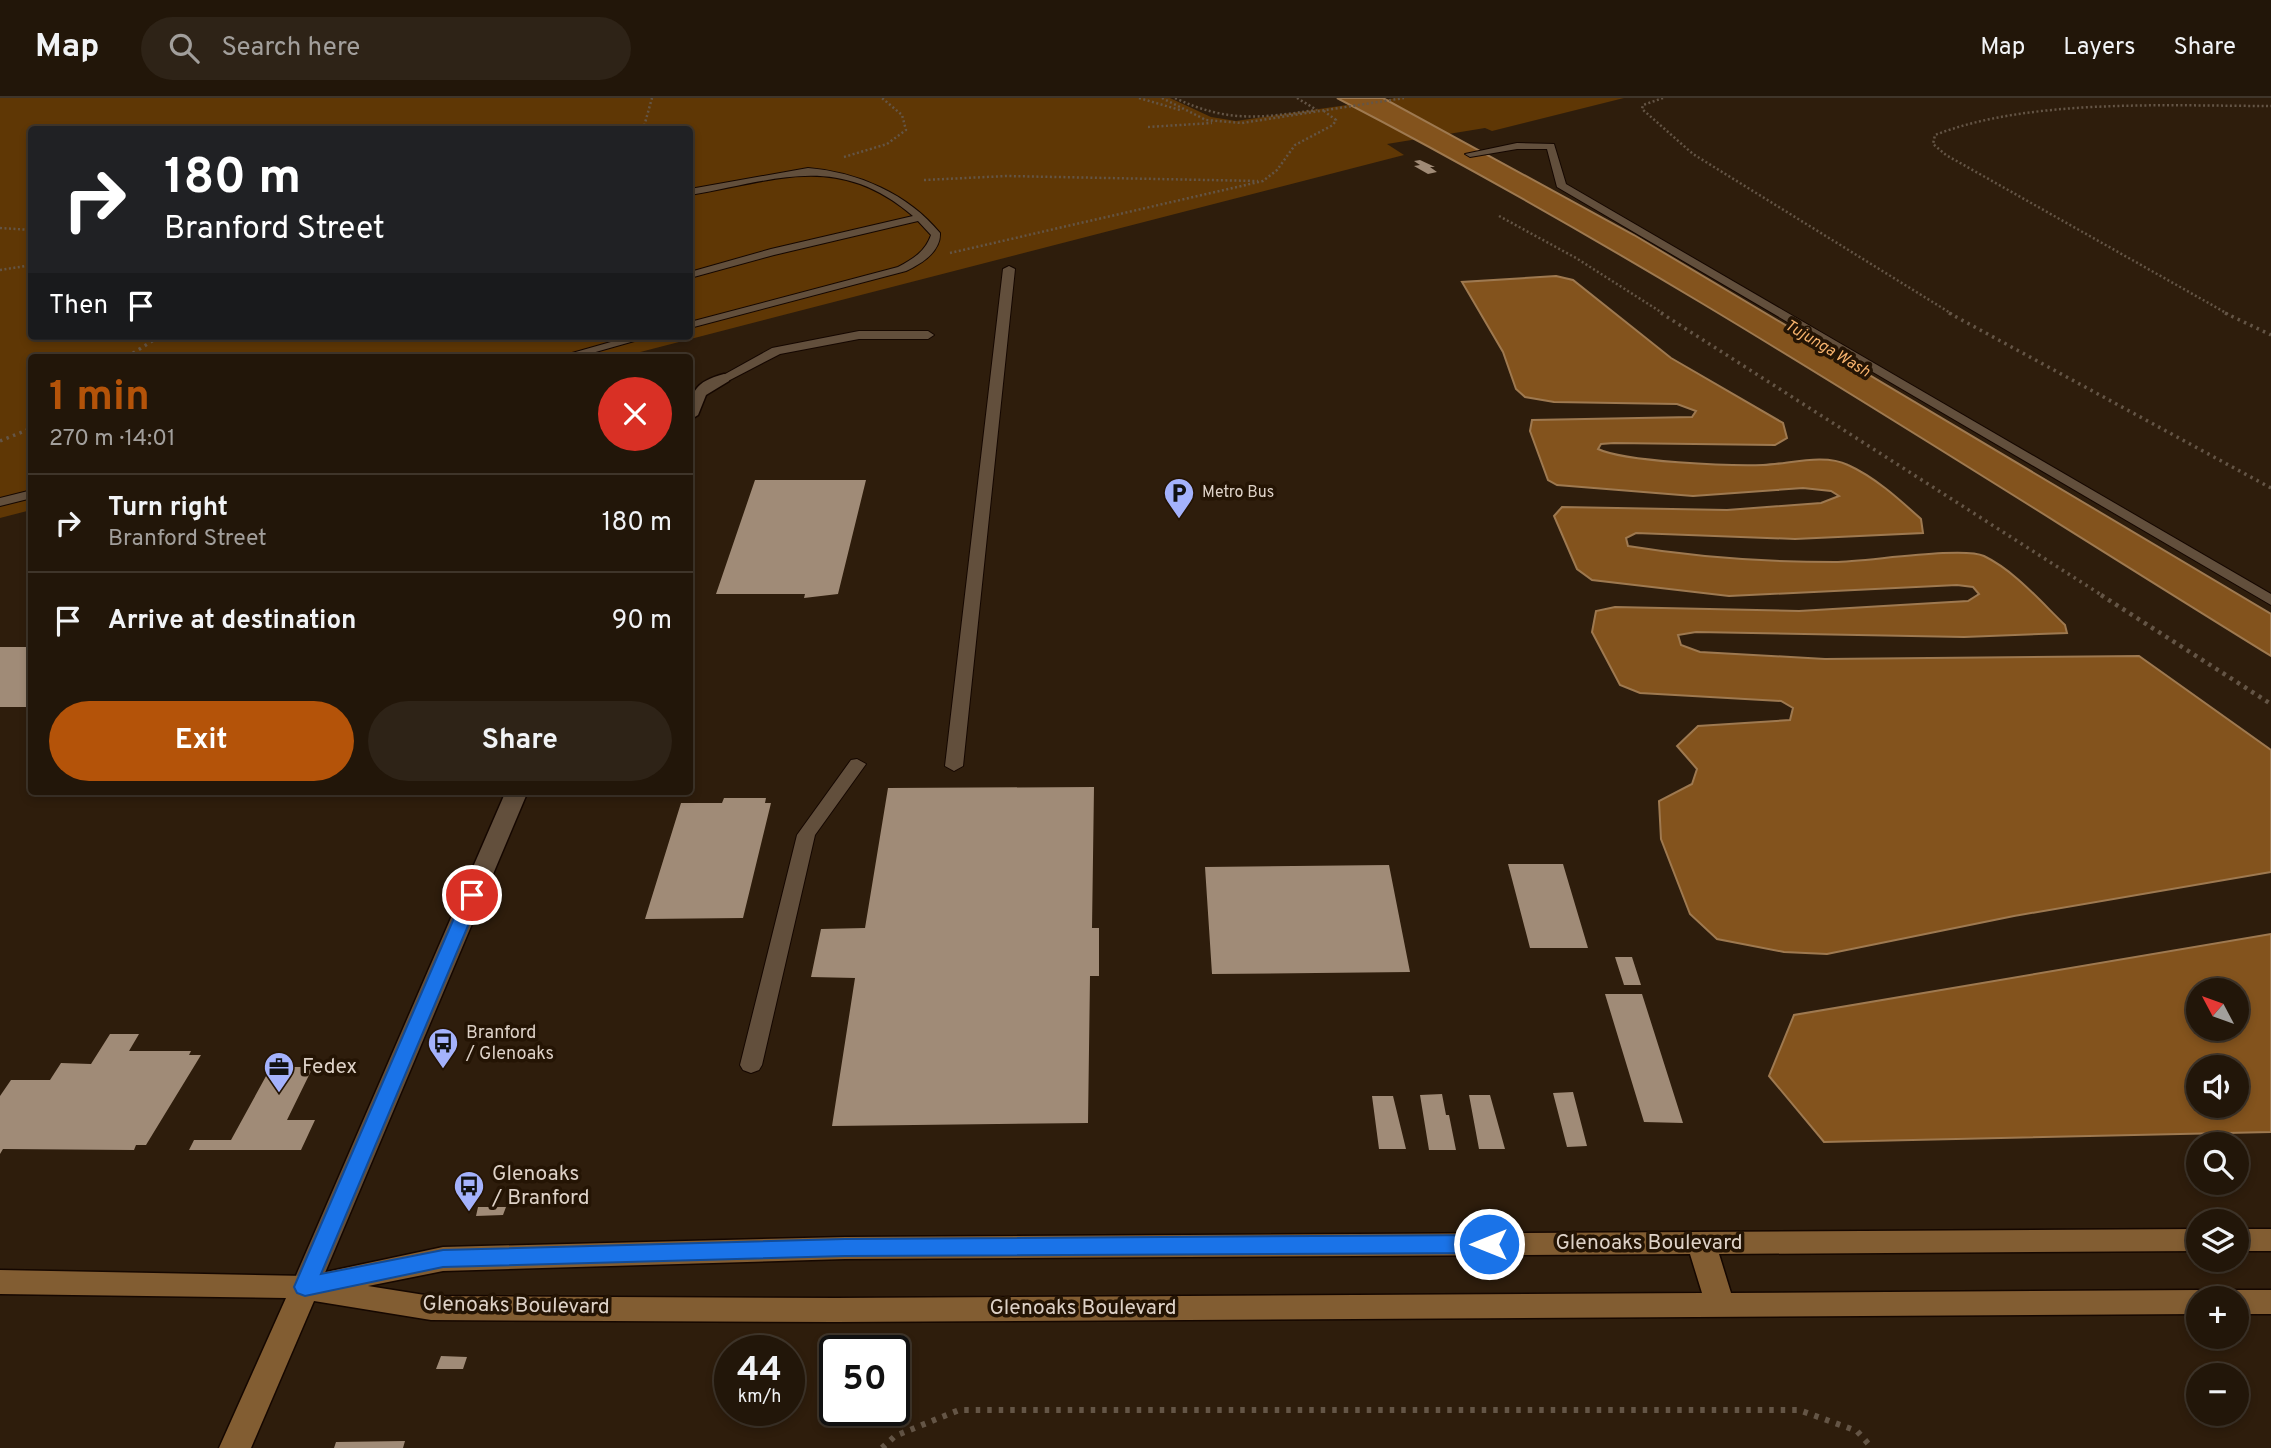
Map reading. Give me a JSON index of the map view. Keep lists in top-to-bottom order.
{
  "streets": {
    "main road": ["Glenoaks Boulevard"]
  },
  "water": ["Tujunga Wash"],
  "places": {
    "parking": ["Metro Bus"],
    "bus stop": ["Branford / Glenoaks", "Glenoaks / Branford"],
    "office": ["Fedex"]
  },
  "north": "top left",
  "page": {
    "header": "Map",
    "search": "Search here",
    "nav": ["Map", "Layers", "Share"],
    "turn": ["180 m", "Branford Street"],
    "then": "Then",
    "heading": ["1 min", "270 m · 14:01"],
    "list": [
      {
        "name": "Turn right",
        "note": "Branford Street",
        "value": "180 m"
      },
      {
        "name": "Arrive at destination",
        "value": "90 m"
      }
    ],
    "buttons": ["Exit", "Share"],
    "map_buttons": ["+", "−"],
    "speed": "44 km/h",
    "limit": "50"
  }
}
